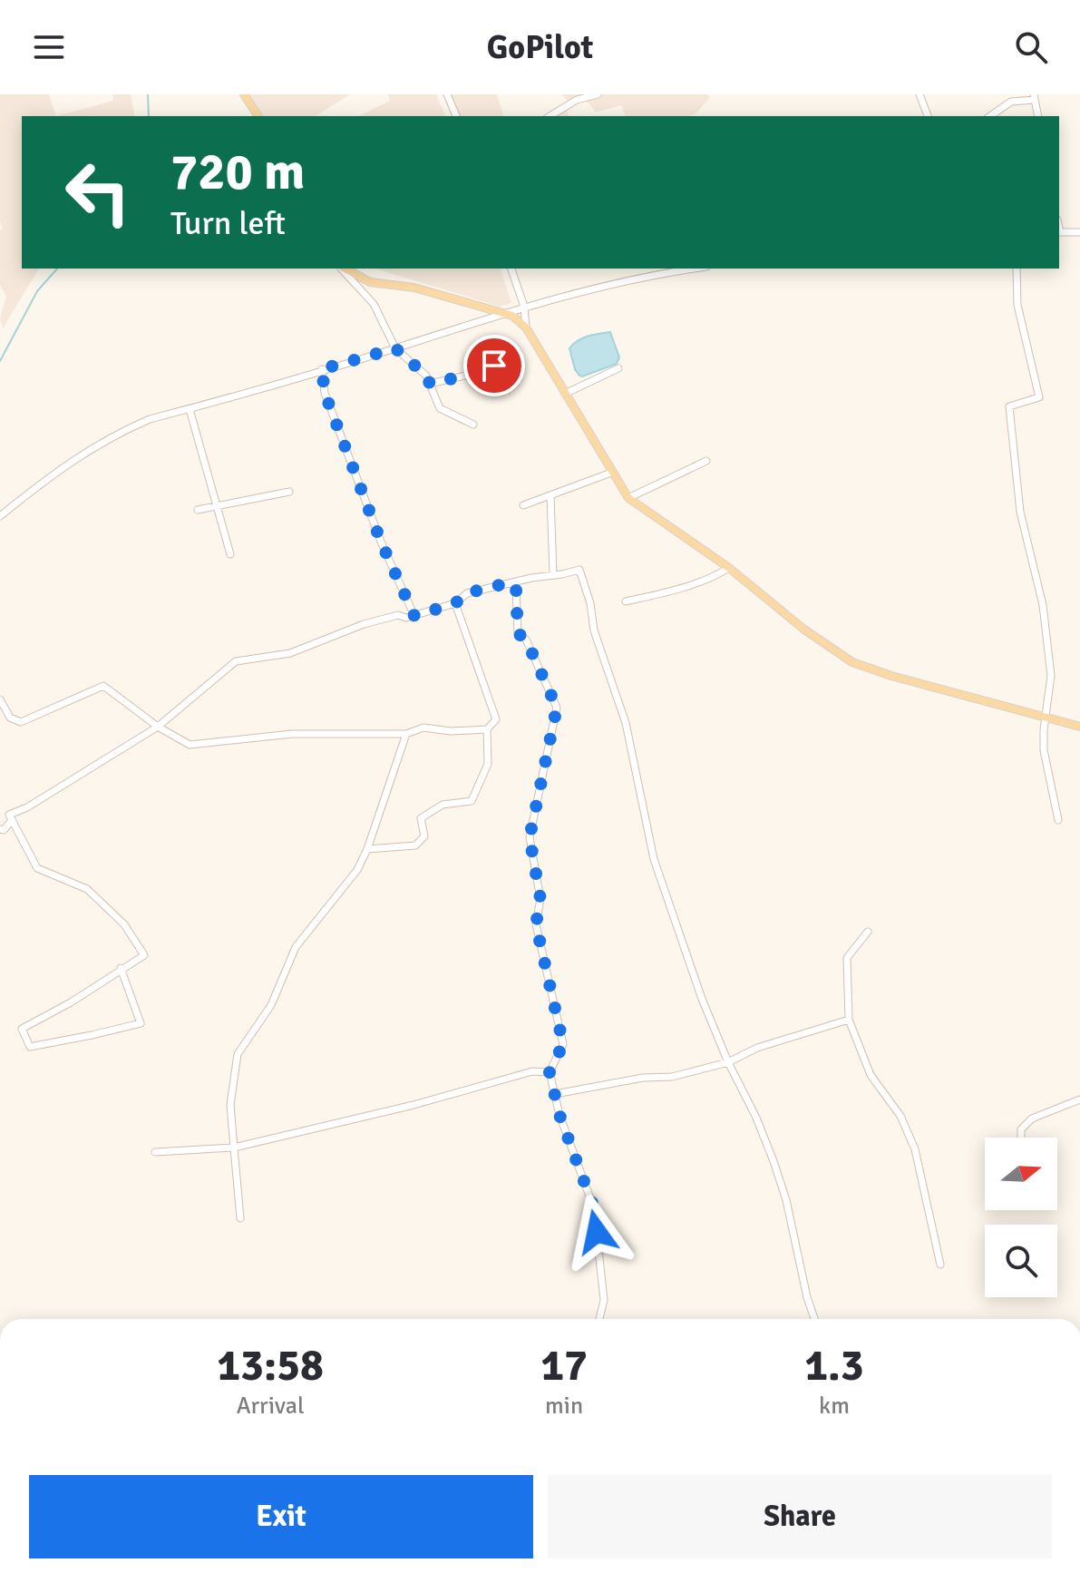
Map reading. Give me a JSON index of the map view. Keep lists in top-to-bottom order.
{
  "north": "right",
  "page": {
    "header": "GoPilot",
    "turn": ["720 m", "Turn left"],
    "eta": [
      "13:58",
      "Arrival",
      "17",
      "min",
      "1.3",
      "km"
    ],
    "buttons": ["Exit", "Share"]
  }
}
